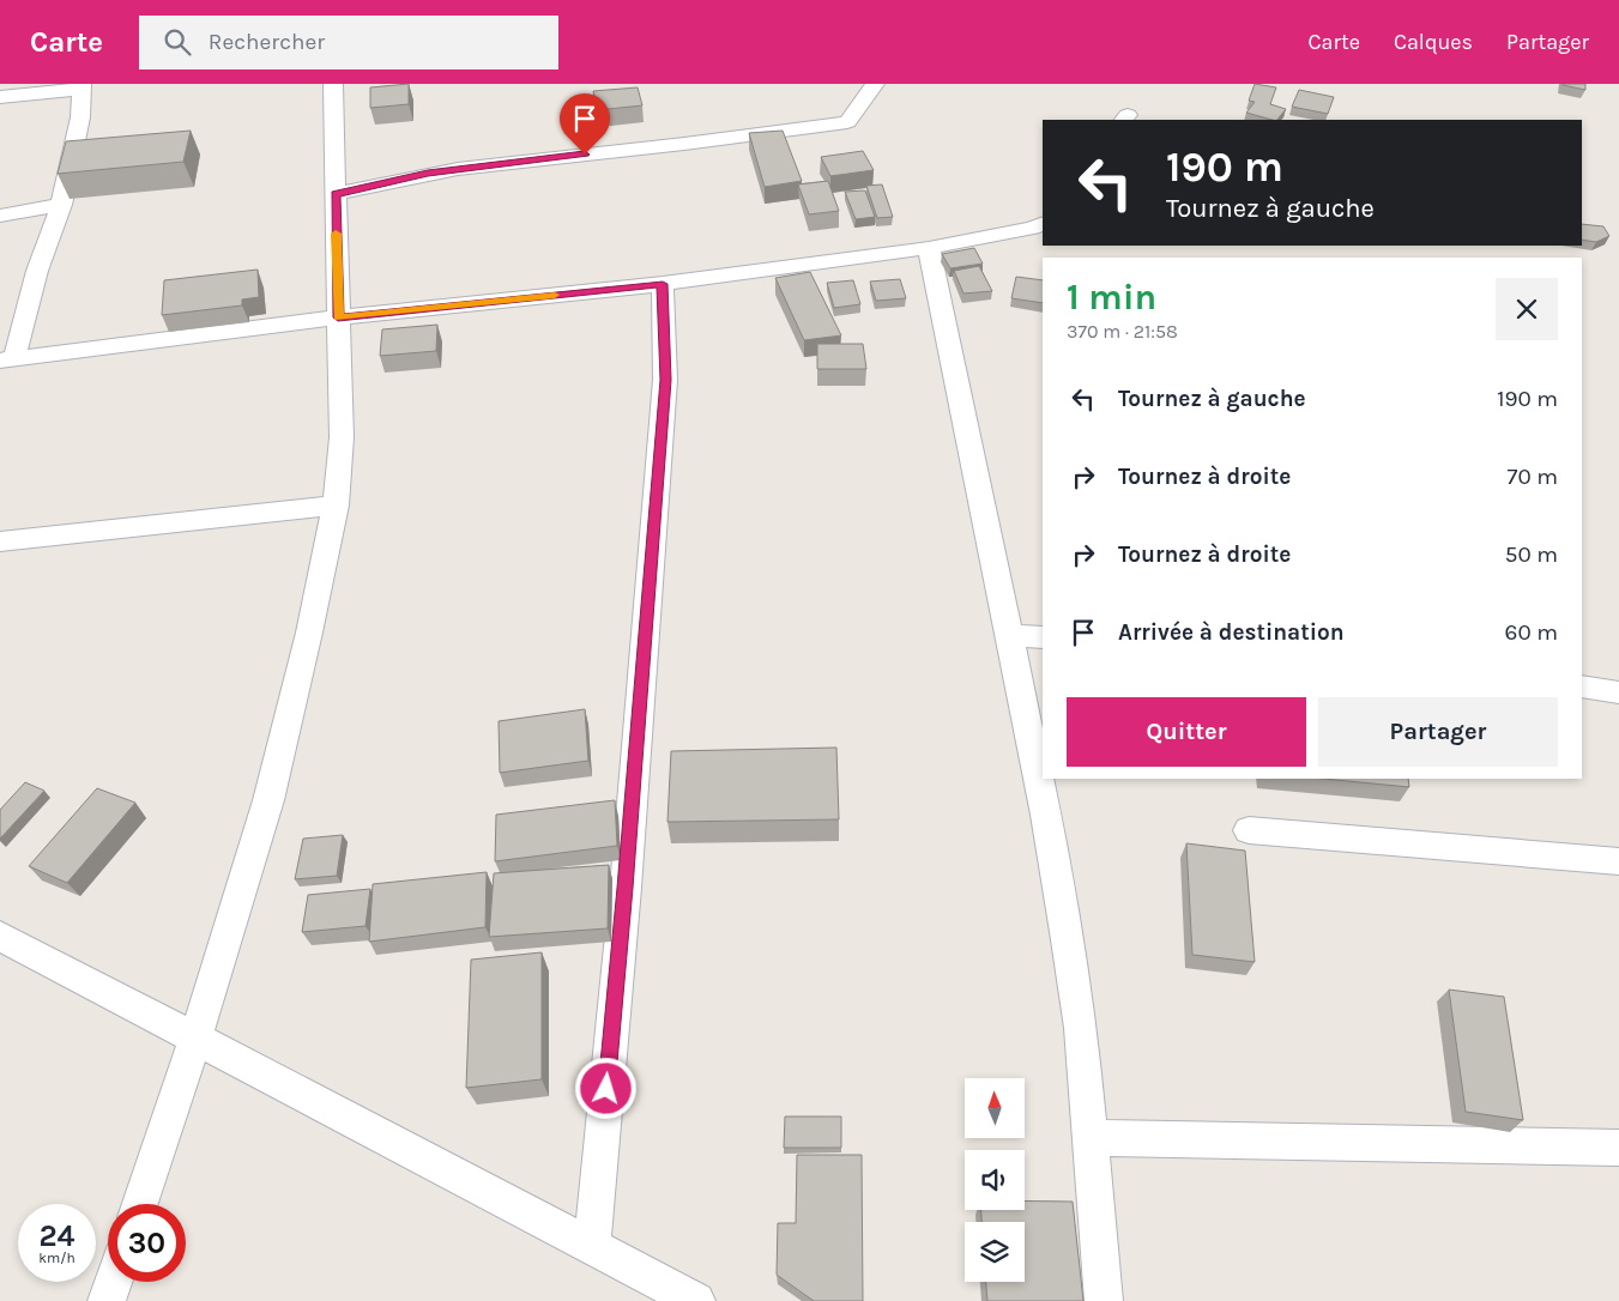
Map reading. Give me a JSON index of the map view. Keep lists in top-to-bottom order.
{
  "north": "top",
  "page": {
    "header": "Carte",
    "search": "Rechercher",
    "nav": ["Carte", "Calques", "Partager"],
    "turn": ["190 m", "Tournez à gauche"],
    "heading": ["1 min", "370 m · 21:58"],
    "list": [
      {
        "name": "Tournez à gauche",
        "value": "190 m"
      },
      {
        "name": "Tournez à droite",
        "value": "70 m"
      },
      {
        "name": "Tournez à droite",
        "value": "50 m"
      },
      {
        "name": "Arrivée à destination",
        "value": "60 m"
      }
    ],
    "buttons": ["Quitter", "Partager"],
    "speed": "24 km/h",
    "limit": "30"
  }
}
